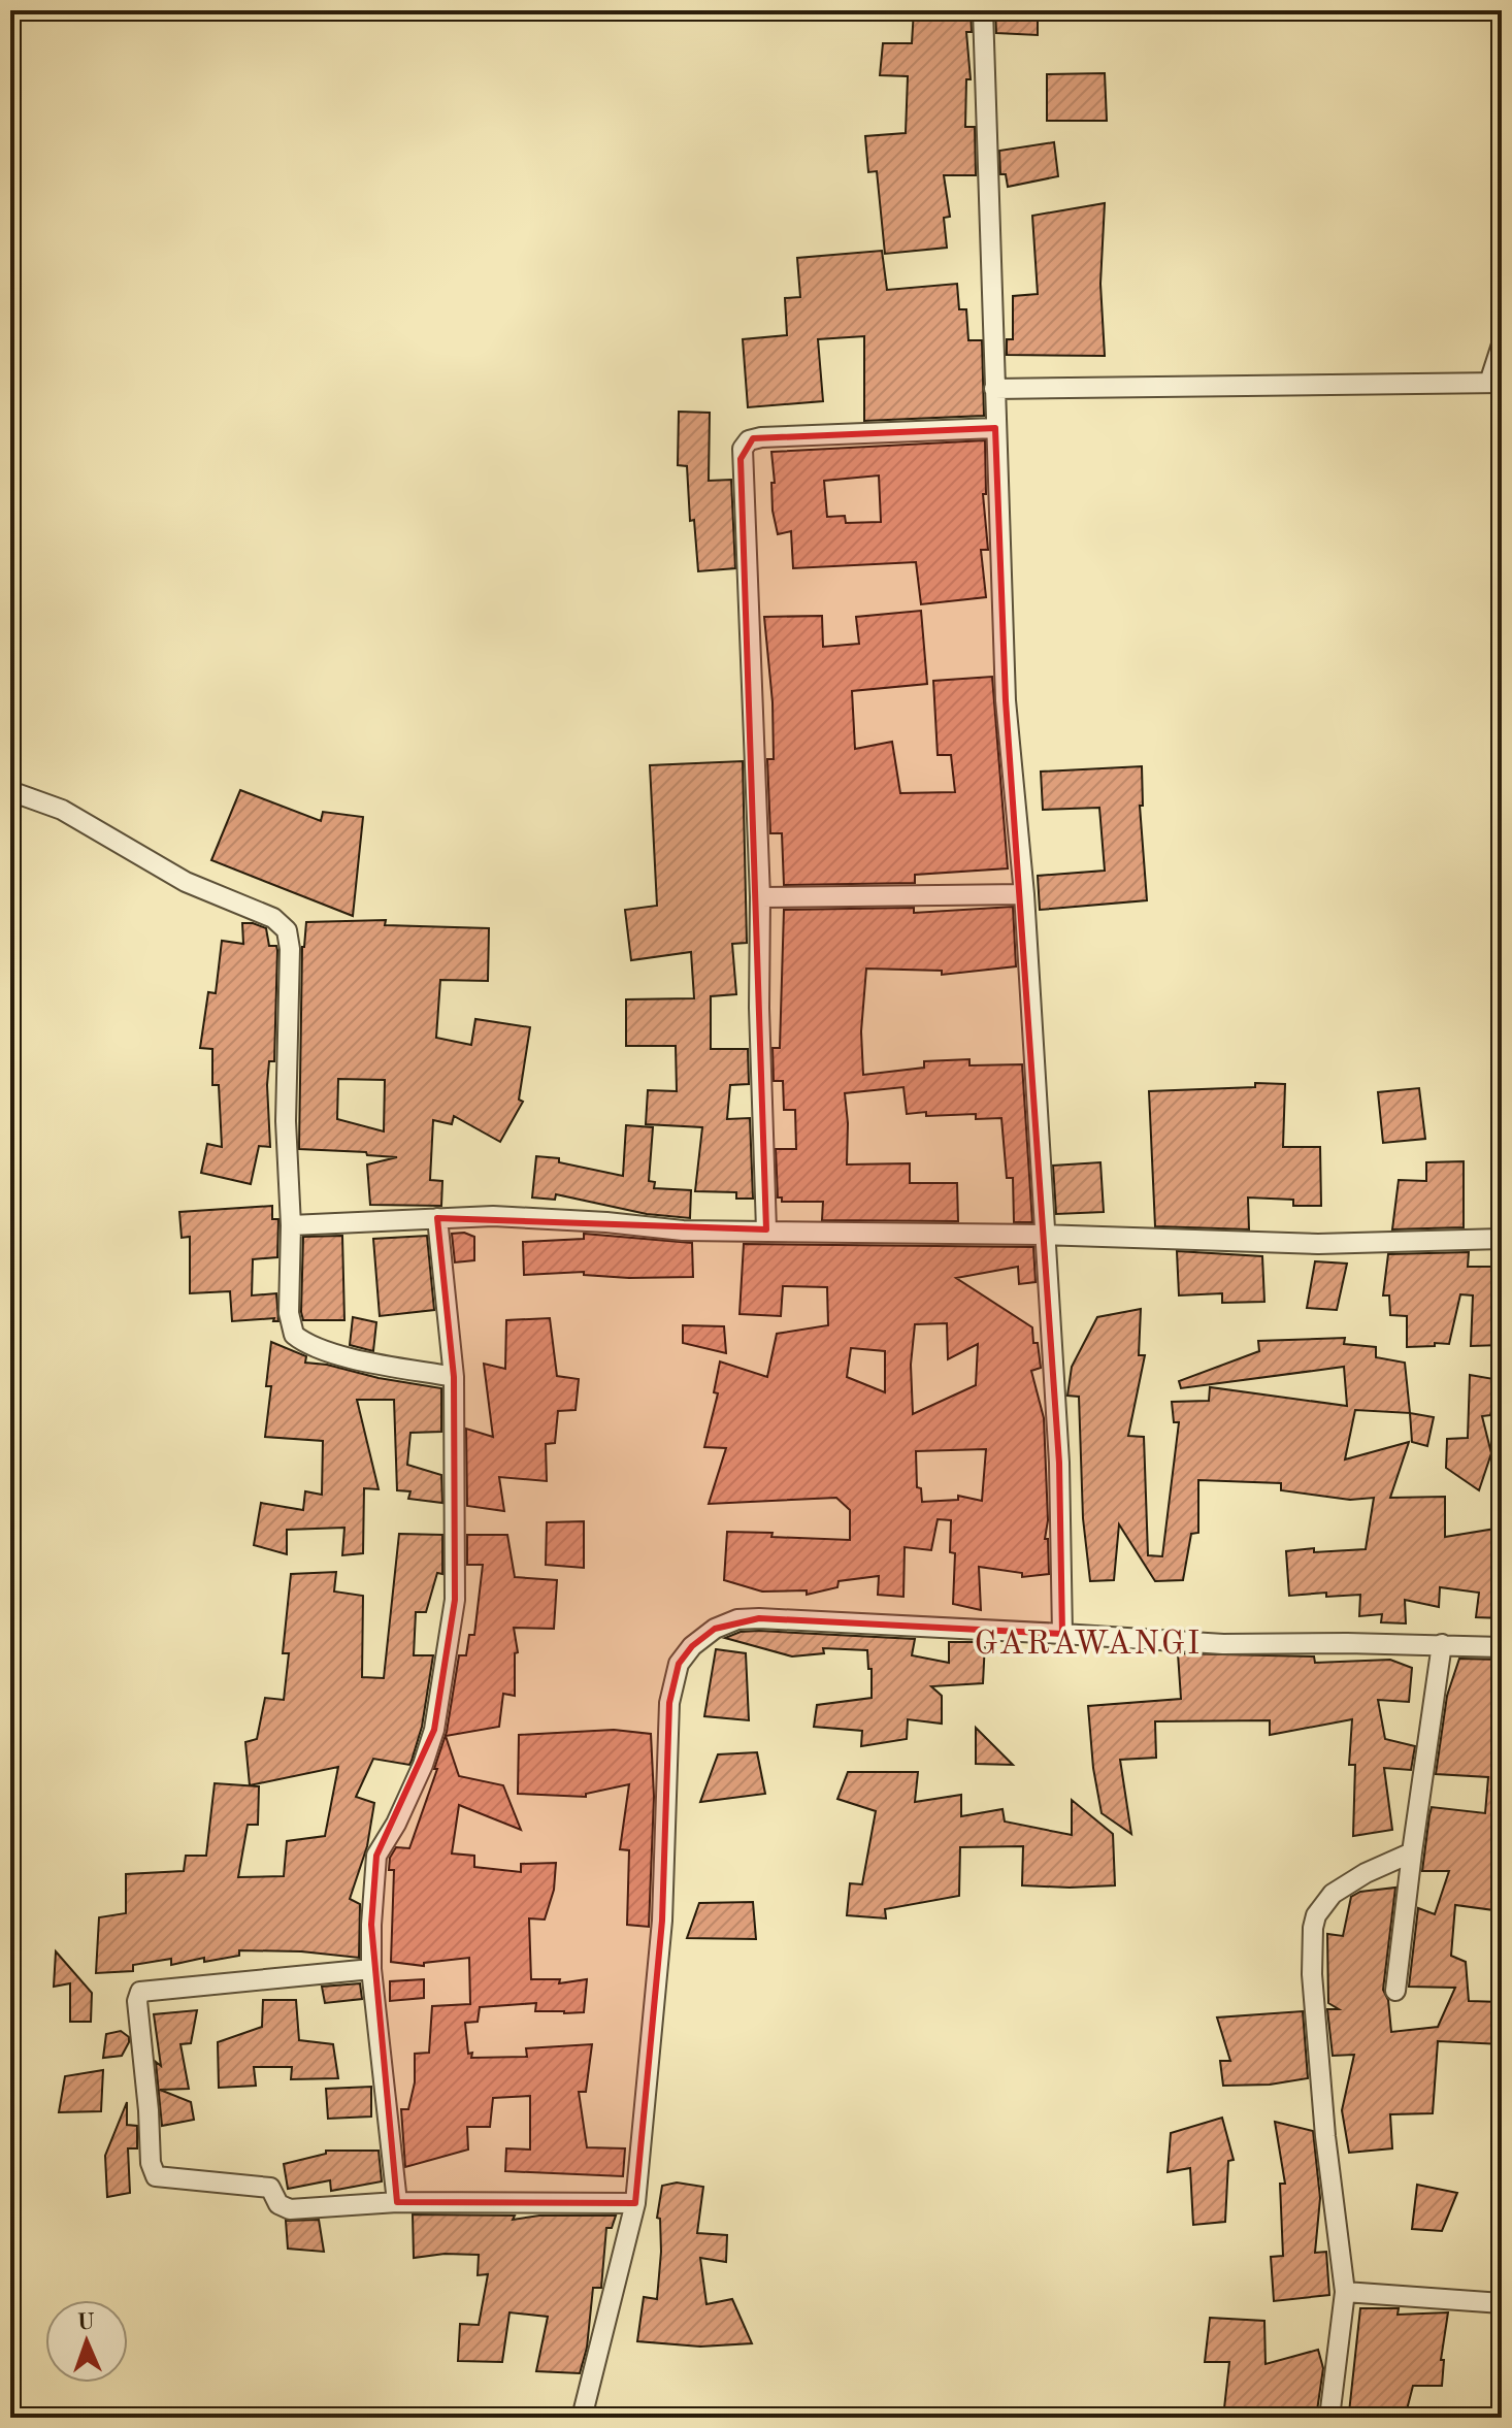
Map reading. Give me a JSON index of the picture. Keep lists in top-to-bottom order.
{
  "districts": ["GARAWANGI"],
  "north": "top"
}
